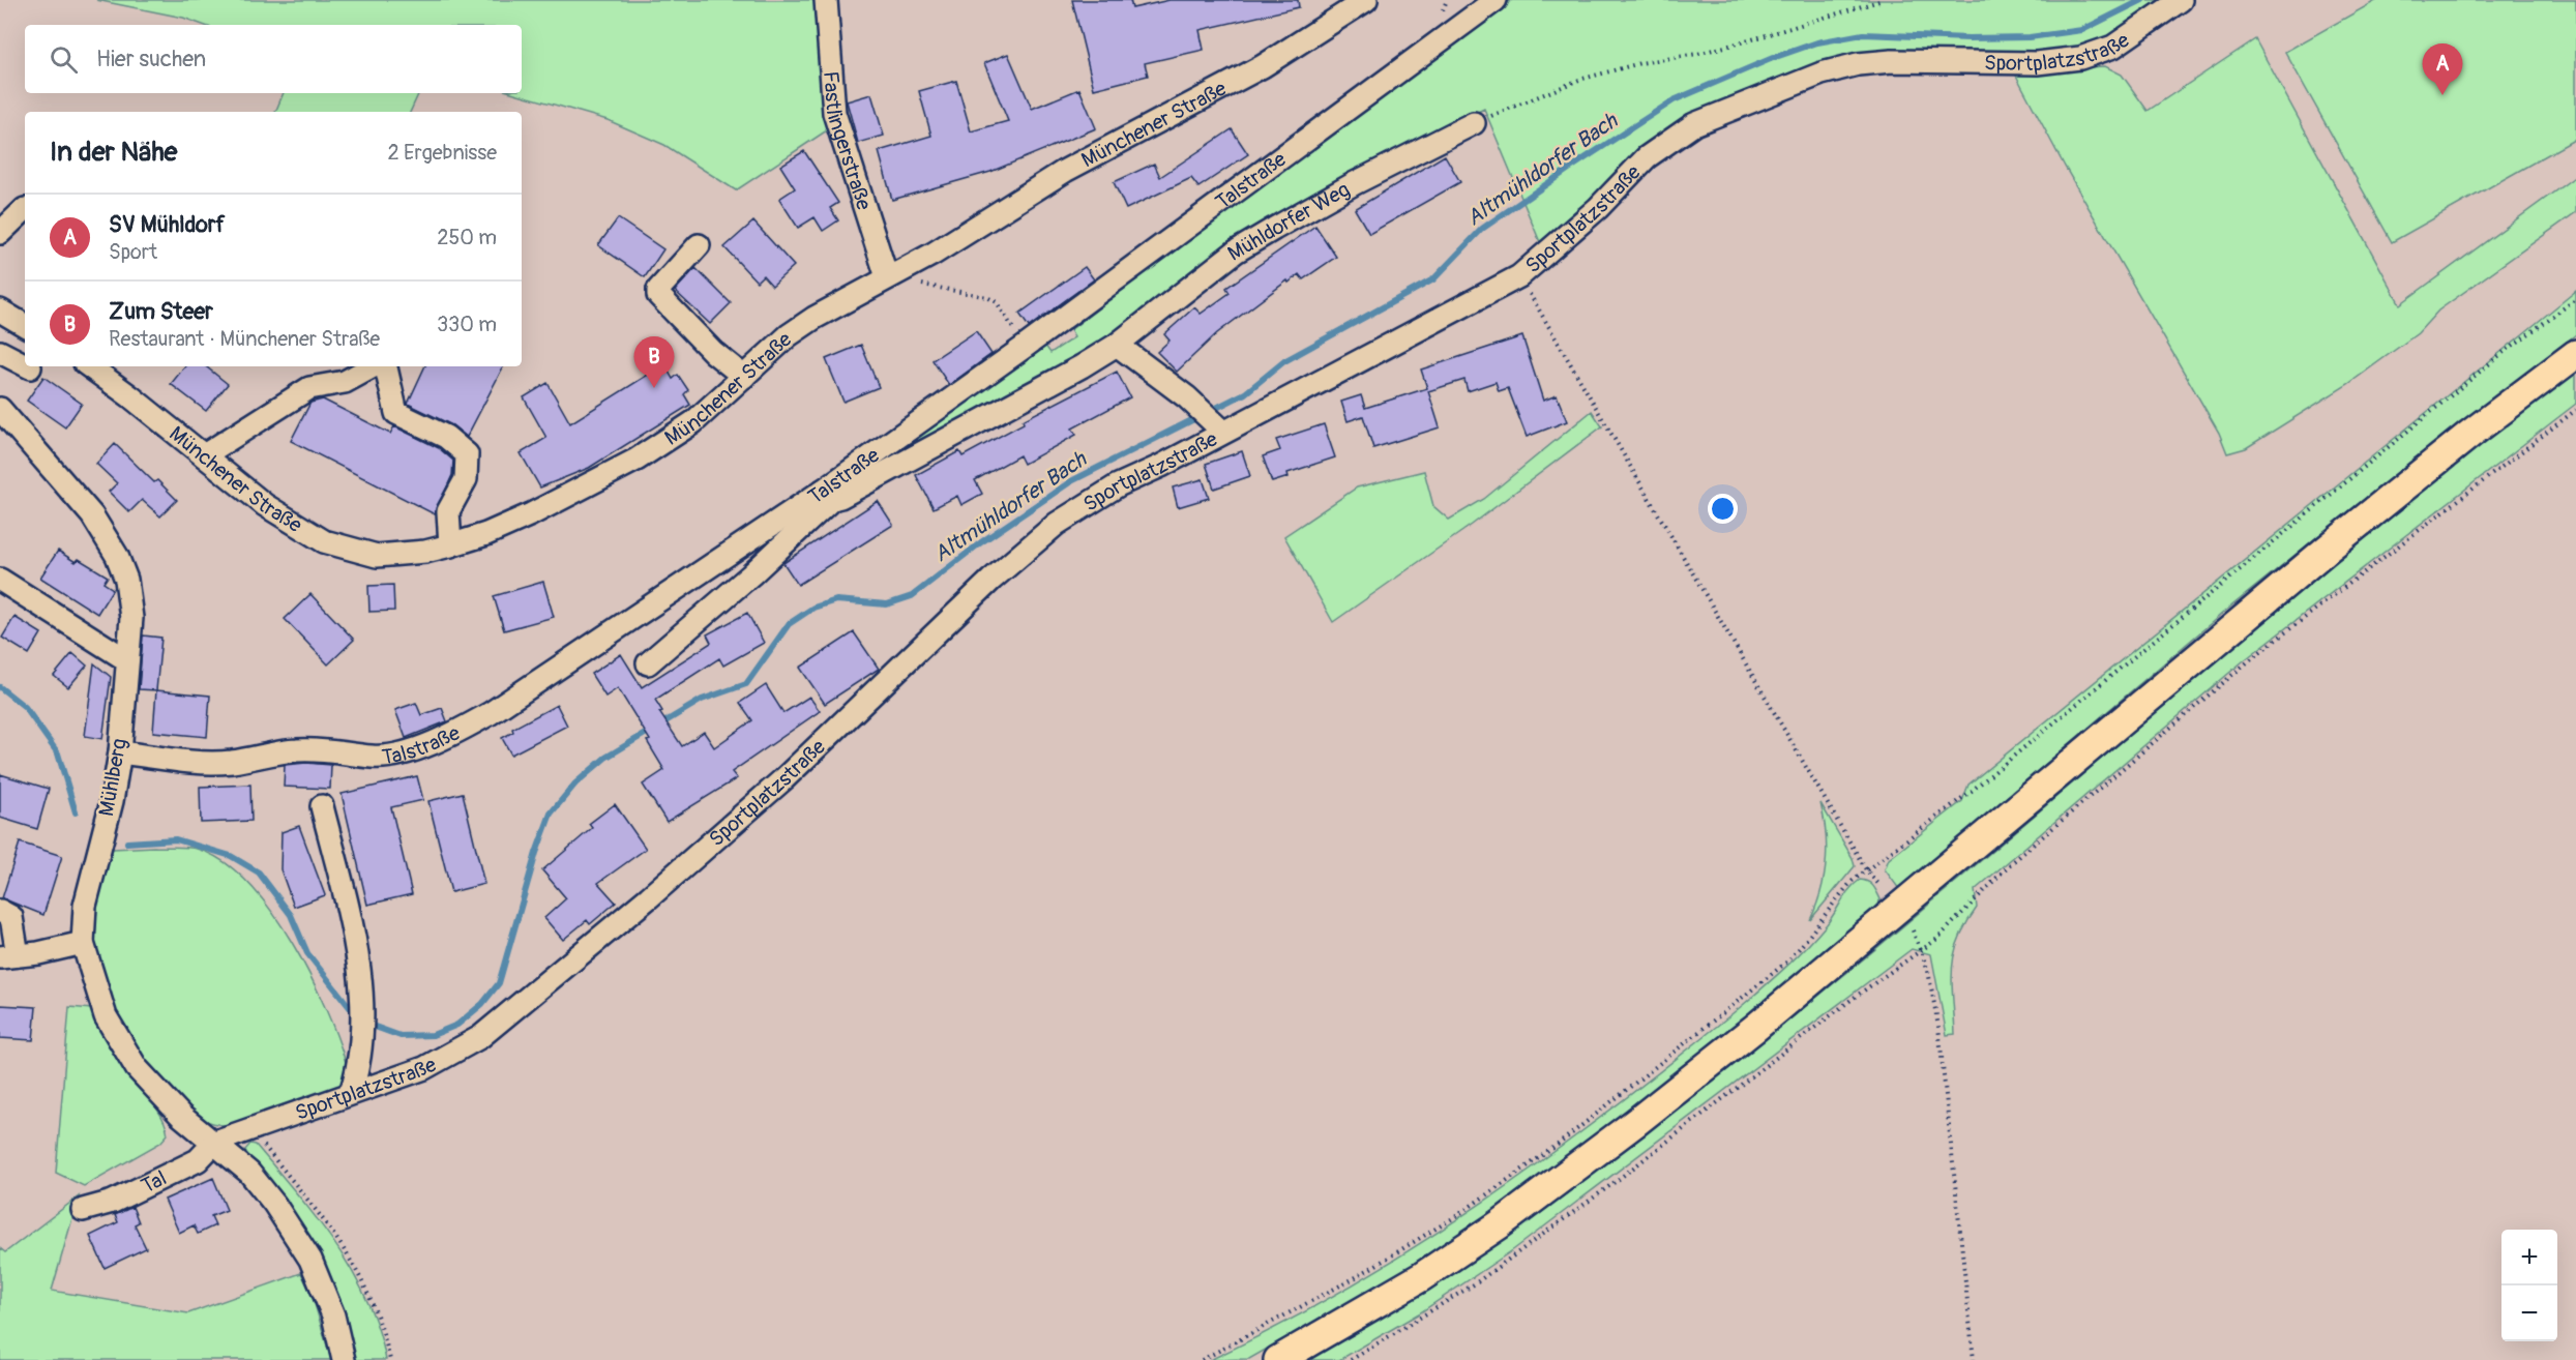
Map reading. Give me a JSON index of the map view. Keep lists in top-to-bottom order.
{
  "streets": {
    "street": [
      "Sportplatzstraße",
      "Münchener Straße",
      "Fastlingerstraße",
      "Talstraße",
      "Mühldorfer Weg",
      "Mühlberg",
      "Tal"
    ]
  },
  "crossings": [
    ["Sportplatzstraße", "Mühlberg"],
    ["Sportplatzstraße", "Tal"],
    ["Münchener Straße", "Fastlingerstraße"],
    ["Talstraße", "Mühldorfer Weg"],
    ["Talstraße", "Mühlberg"],
    ["Mühlberg", "Tal"]
  ],
  "water": ["Altmühldorfer Bach"],
  "page": {
    "search": "Hier suchen",
    "pins": ["A", "B"],
    "heading": ["In der Nähe", "2 Ergebnisse"],
    "list": [
      {
        "mark": "A",
        "name": "SV Mühldorf",
        "note": "Sport",
        "value": "250 m"
      },
      {
        "mark": "B",
        "name": "Zum Steer",
        "note": "Restaurant · Münchener Straße",
        "value": "330 m"
      }
    ],
    "map_buttons": ["+", "−"]
  }
}
